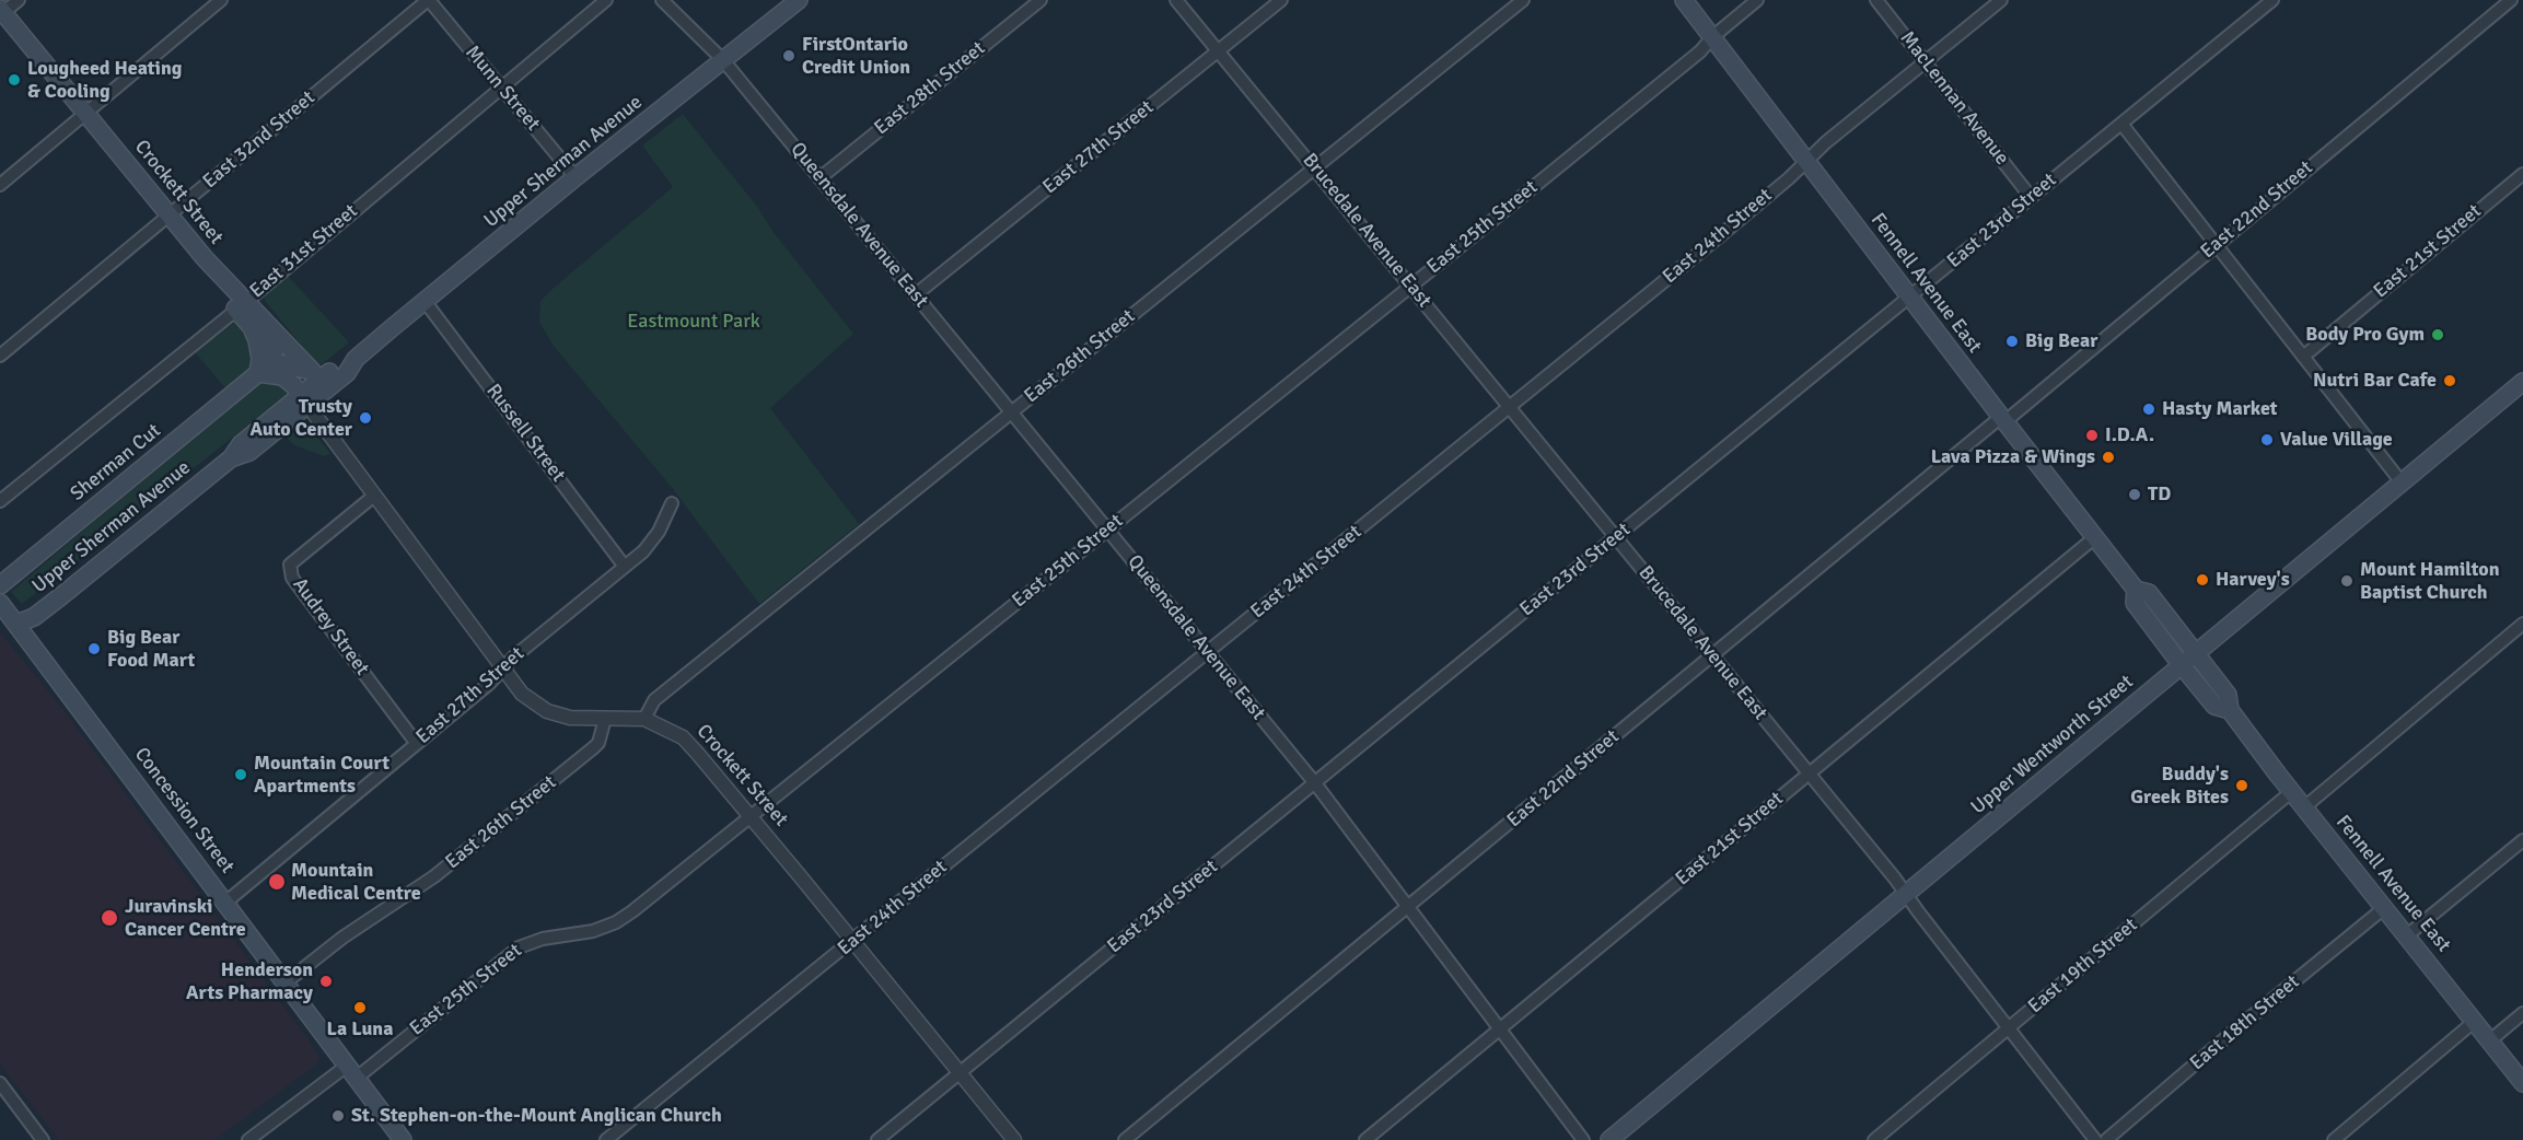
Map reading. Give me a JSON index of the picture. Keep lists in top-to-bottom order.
{
  "streets": {
    "main road": [
      "Upper Sherman Avenue",
      "Crockett Street",
      "Fennell Avenue East",
      "Sherman Cut",
      "Upper Wentworth Street",
      "Concession Street"
    ],
    "street": [
      "Munn Street",
      "East 28th Street",
      "MacLennan Avenue",
      "East 32nd Street",
      "East 27th Street",
      "East 22nd Street",
      "East 23rd Street",
      "Queensdale Avenue East",
      "East 25th Street",
      "Brucedale Avenue East",
      "East 24th Street",
      "East 31st Street",
      "East 21st Street",
      "East 26th Street",
      "Russell Street",
      "Audrey Street",
      "East 19th Street",
      "East 18th Street"
    ]
  },
  "crossings": [
    ["Munn Street", "East 32nd Street"],
    ["Munn Street", "Upper Sherman Avenue"],
    ["Munn Street", "East 31st Street"],
    ["East 28th Street", "Queensdale Avenue East"],
    ["MacLennan Avenue", "East 23rd Street"],
    ["MacLennan Avenue", "East 24th Street"],
    ["East 32nd Street", "Crockett Street"],
    ["East 27th Street", "Crockett Street"],
    ["East 27th Street", "Queensdale Avenue East"],
    ["East 27th Street", "Brucedale Avenue East"],
    ["East 27th Street", "Russell Street"],
    ["East 27th Street", "Audrey Street"],
    ["East 27th Street", "Concession Street"],
    ["Upper Sherman Avenue", "Crockett Street"],
    ["Upper Sherman Avenue", "Queensdale Avenue East"],
    ["Upper Sherman Avenue", "Russell Street"],
    ["Upper Sherman Avenue", "Concession Street"],
    ["Crockett Street", "East 23rd Street"],
    ["Crockett Street", "East 25th Street"],
    ["Crockett Street", "East 24th Street"],
    ["Crockett Street", "East 31st Street"],
    ["Crockett Street", "East 26th Street"],
    ["Crockett Street", "Audrey Street"],
    ["East 22nd Street", "Queensdale Avenue East"],
    ["East 22nd Street", "Brucedale Avenue East"],
    ["East 22nd Street", "Fennell Avenue East"],
    ["East 23rd Street", "Queensdale Avenue East"],
    ["East 23rd Street", "Brucedale Avenue East"],
    ["East 23rd Street", "Fennell Avenue East"],
    ["Queensdale Avenue East", "East 25th Street"],
    ["Queensdale Avenue East", "East 24th Street"],
    ["Queensdale Avenue East", "East 21st Street"],
    ["Queensdale Avenue East", "East 26th Street"],
    ["East 25th Street", "Brucedale Avenue East"],
    ["East 25th Street", "Fennell Avenue East"],
    ["East 25th Street", "Concession Street"],
    ["Brucedale Avenue East", "East 24th Street"],
    ["Brucedale Avenue East", "East 21st Street"],
    ["Brucedale Avenue East", "East 26th Street"],
    ["Brucedale Avenue East", "Upper Wentworth Street"],
    ["Brucedale Avenue East", "East 19th Street"],
    ["East 24th Street", "Fennell Avenue East"],
    ["East 21st Street", "Fennell Avenue East"],
    ["Fennell Avenue East", "Upper Wentworth Street"],
    ["Fennell Avenue East", "East 19th Street"],
    ["Fennell Avenue East", "East 18th Street"],
    ["East 26th Street", "Concession Street"]
  ],
  "parks": ["Eastmount Park"],
  "places": [
    "FirstOntario Credit Union",
    "Lougheed Heating & Cooling",
    "Body Pro Gym",
    "Big Bear",
    "Nutri Bar Cafe",
    "Hasty Market",
    "Trusty Auto Center",
    "I.D.A.",
    "Value Village",
    "Lava Pizza & Wings",
    "TD",
    "Harvey's",
    "Mount Hamilton Baptist Church",
    "Big Bear Food Mart",
    "Mountain Court Apartments",
    "Buddy's Greek Bites",
    "Mountain Medical Centre",
    "Juravinski Cancer Centre",
    "Henderson Arts Pharmacy",
    "La Luna",
    "St. Stephen-on-the-Mount Anglican Church"
  ]
}
